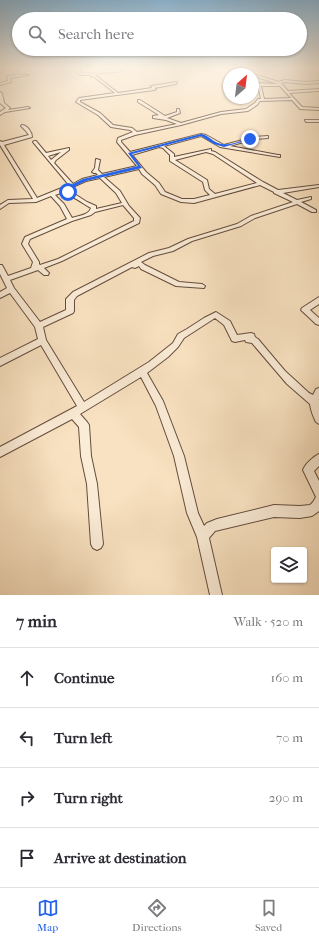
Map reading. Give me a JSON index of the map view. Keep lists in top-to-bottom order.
{
  "north": "top right",
  "page": {
    "search": "Search here",
    "heading": ["7 min", "Walk · 520 m"],
    "list": [
      ["Continue", "160 m"],
      ["Turn left", "70 m"],
      ["Turn right", "290 m"],
      "Arrive at destination"
    ],
    "nav": ["Map", "Directions", "Saved"]
  }
}
